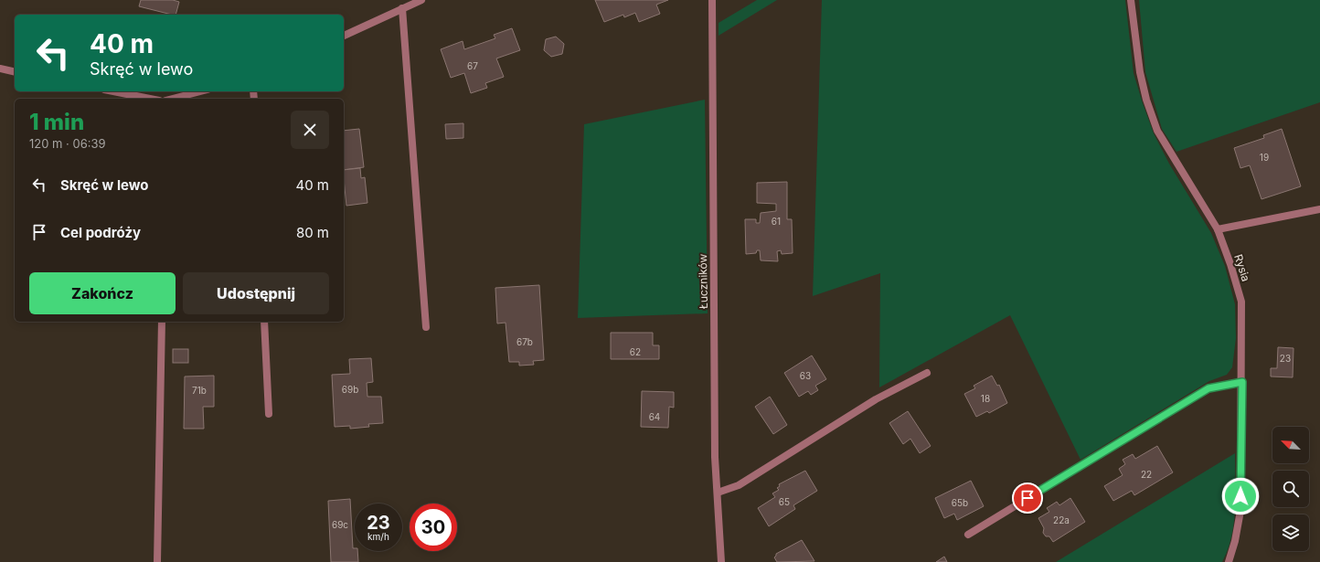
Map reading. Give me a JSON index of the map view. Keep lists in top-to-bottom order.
{
  "streets": {
    "street": ["Rysia", "Łuczników"]
  },
  "house_numbers": [
    "67",
    "19",
    "61",
    "67b",
    "62",
    "23",
    "63",
    "69b",
    "71b",
    "18",
    "64",
    "22",
    "65",
    "65b",
    "22a",
    "69c"
  ],
  "north": "top left",
  "page": {
    "turn": ["40 m", "Skręć w lewo"],
    "heading": ["1 min", "120 m · 06:39"],
    "list": [
      {
        "name": "Skręć w lewo",
        "value": "40 m"
      },
      {
        "name": "Cel podróży",
        "value": "80 m"
      }
    ],
    "buttons": ["Zakończ", "Udostępnij"],
    "speed": "23 km/h",
    "limit": "30"
  }
}
